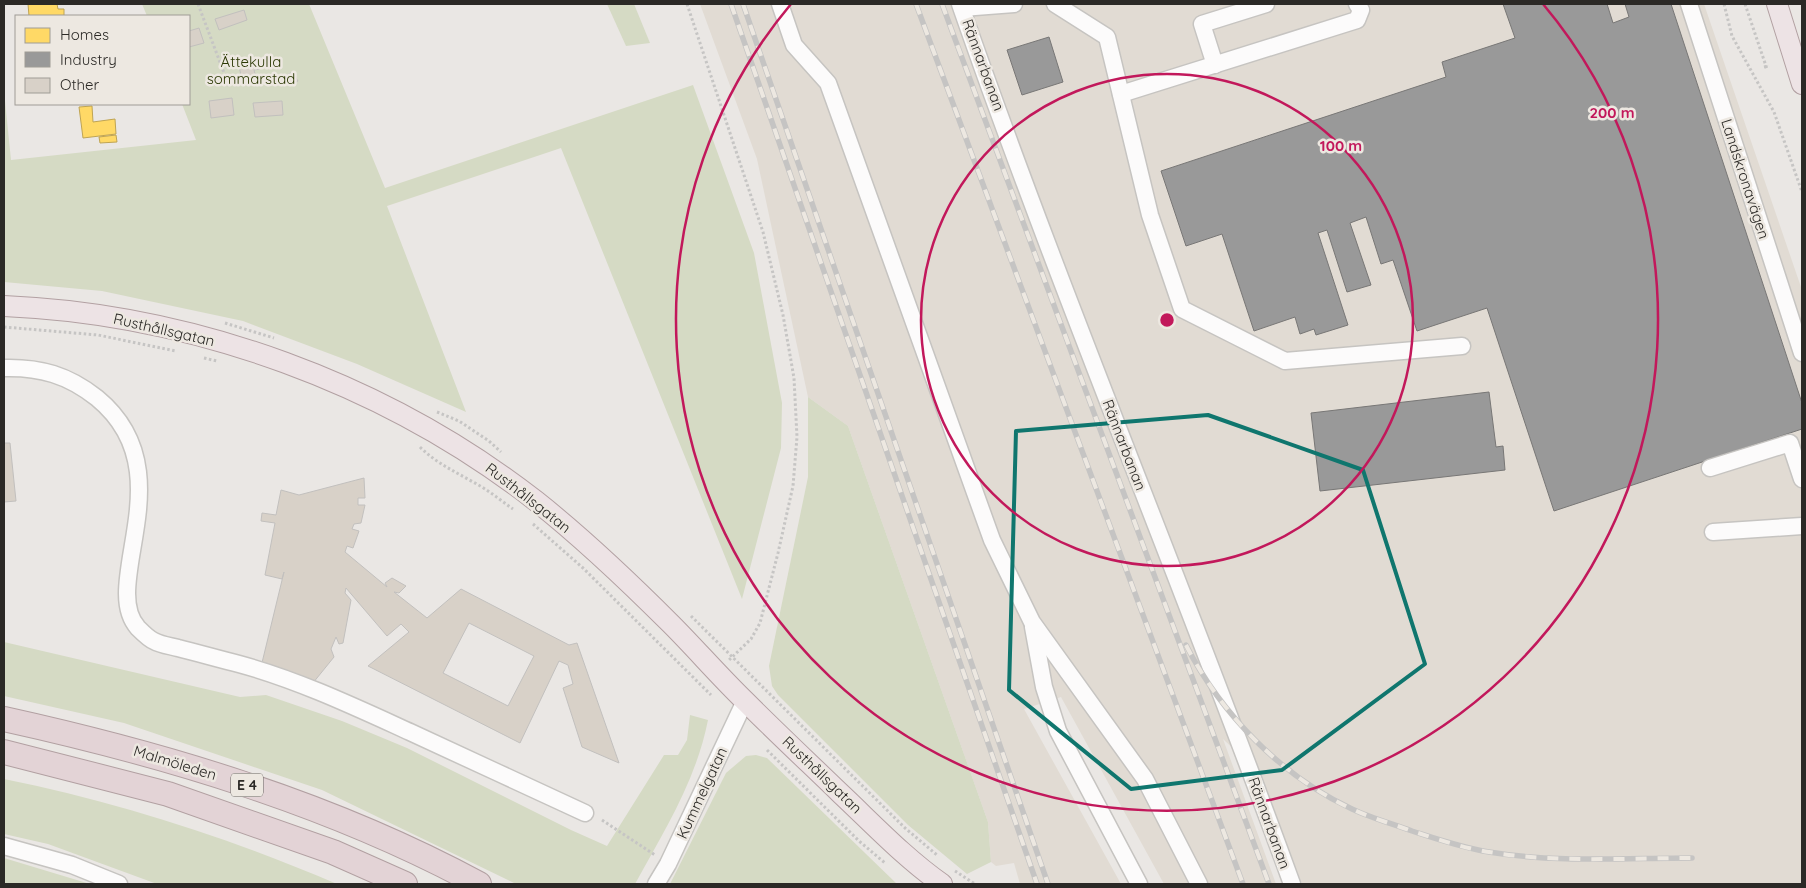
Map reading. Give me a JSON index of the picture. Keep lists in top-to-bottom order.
{
  "streets": {
    "highway": ["Malmöleden", "E 4"],
    "main road": ["Rusthållsgatan"],
    "street": ["Rännarbanan", "Landskronavägen", "Kummelgatan"]
  },
  "crossings": [
    ["Rusthållsgatan", "Kummelgatan"]
  ],
  "parks": ["Ättekulla sommarstad"],
  "legend": ["Homes", "Industry", "Other"],
  "rings": ["200 m", "100 m"]
}
